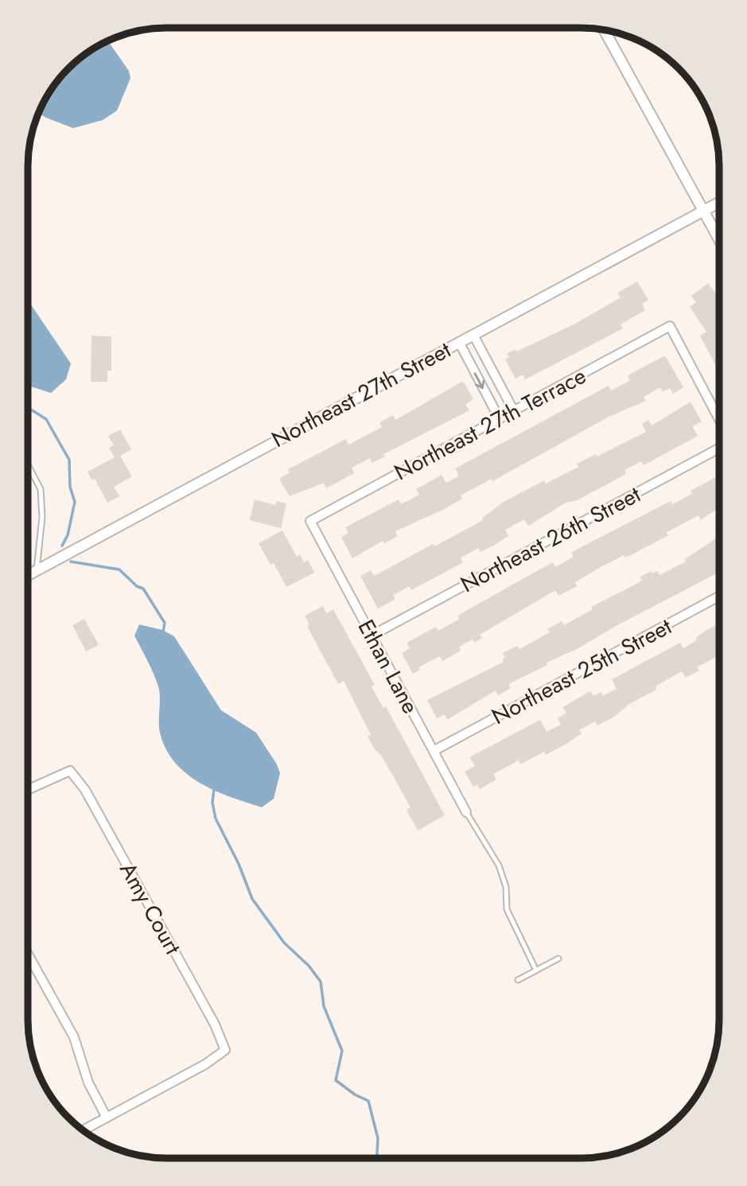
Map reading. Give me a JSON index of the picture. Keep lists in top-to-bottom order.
{
  "streets": {
    "street": [
      "Northeast 27th Street",
      "Northeast 27th Terrace",
      "Northeast 26th Street",
      "Ethan Lane",
      "Northeast 25th Street",
      "Amy Court"
    ]
  },
  "crossings": [
    ["Northeast 27th Terrace", "Ethan Lane"],
    ["Northeast 26th Street", "Ethan Lane"],
    ["Ethan Lane", "Northeast 25th Street"]
  ]
}
